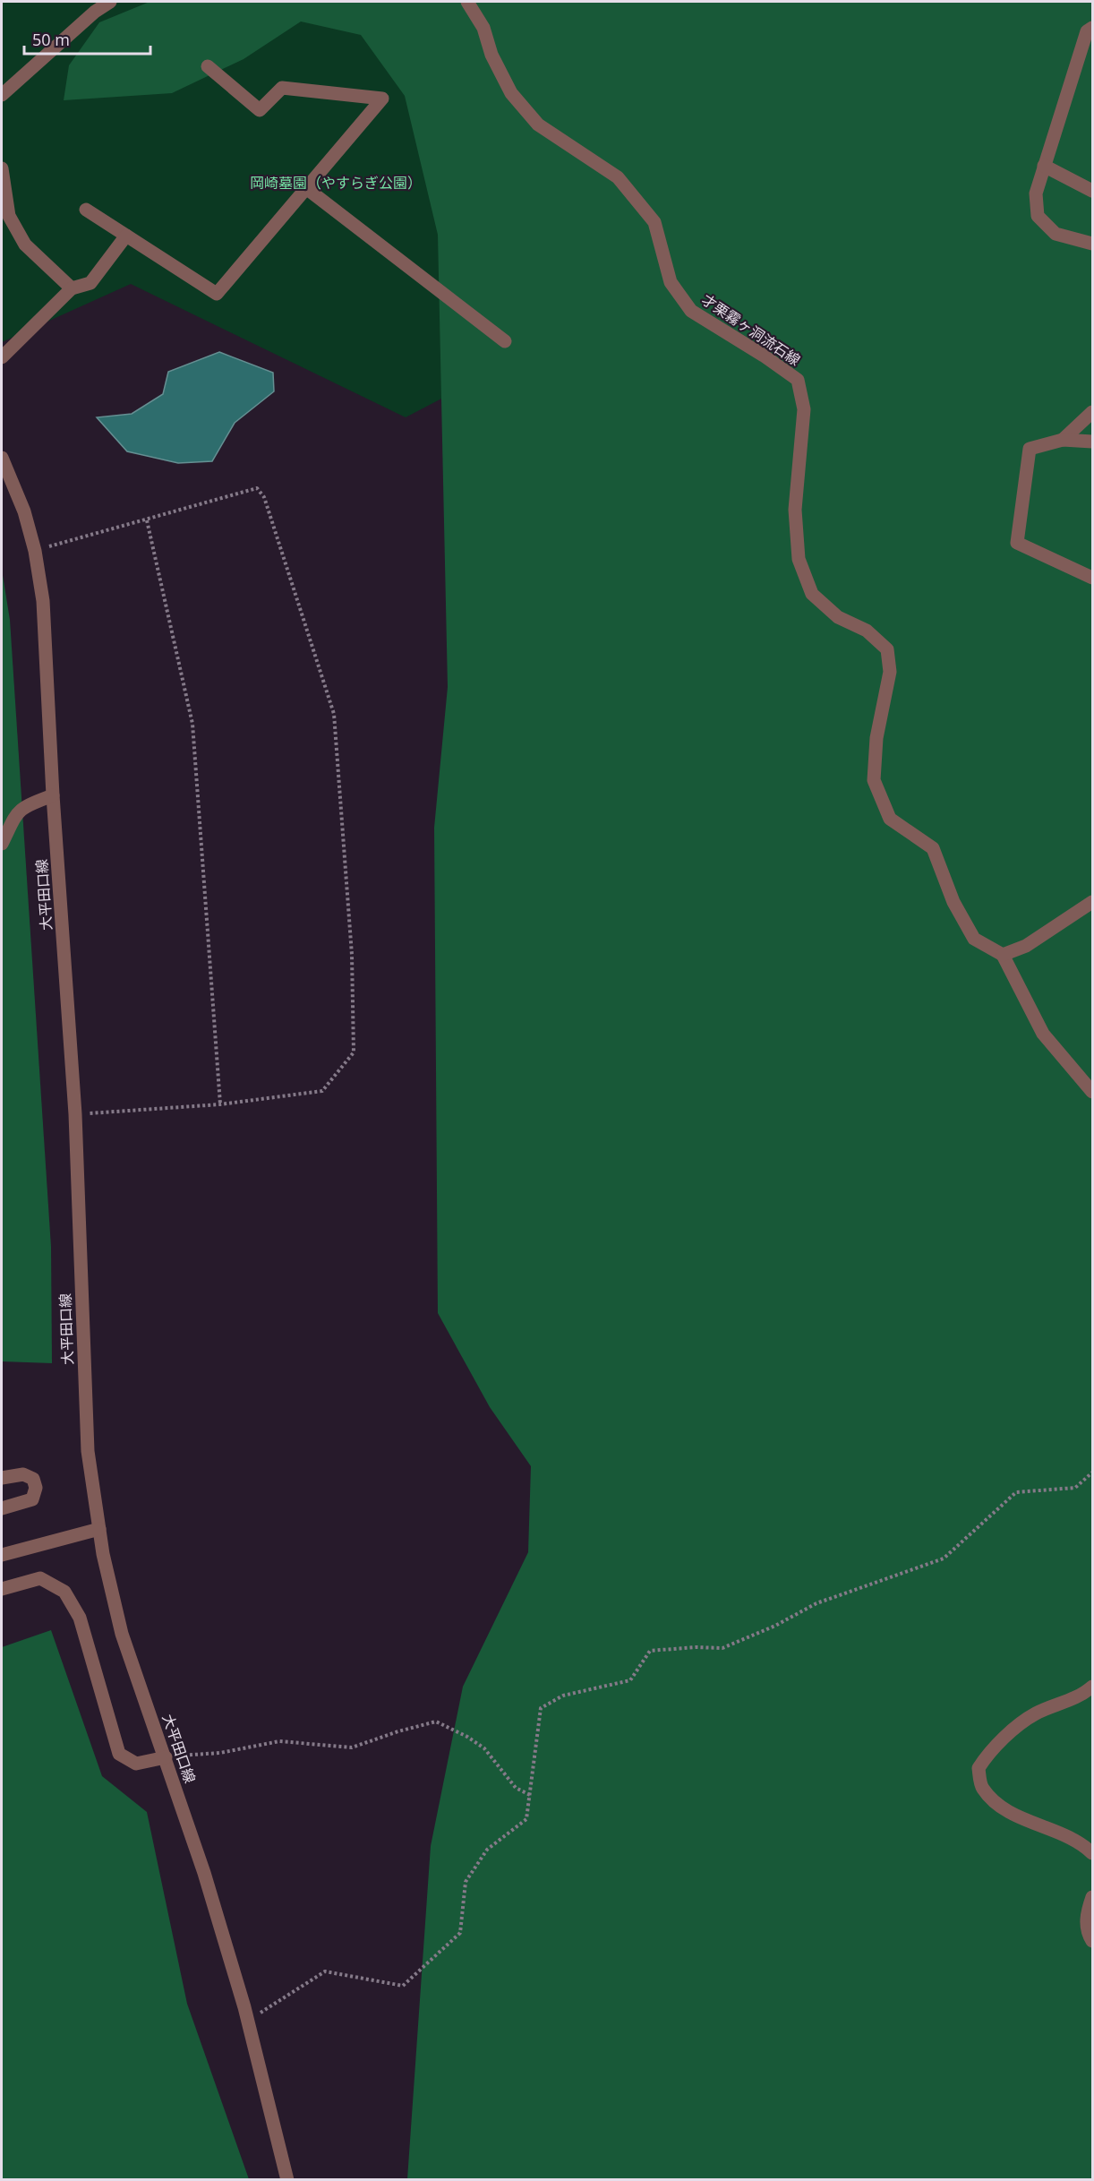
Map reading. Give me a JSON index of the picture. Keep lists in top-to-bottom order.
{
  "streets": {
    "street": ["才栗霧ヶ洞流石線", "大平田口線"]
  },
  "parks": ["岡崎墓園（やすらぎ公園）"],
  "scale_bar": "50 m"
}
